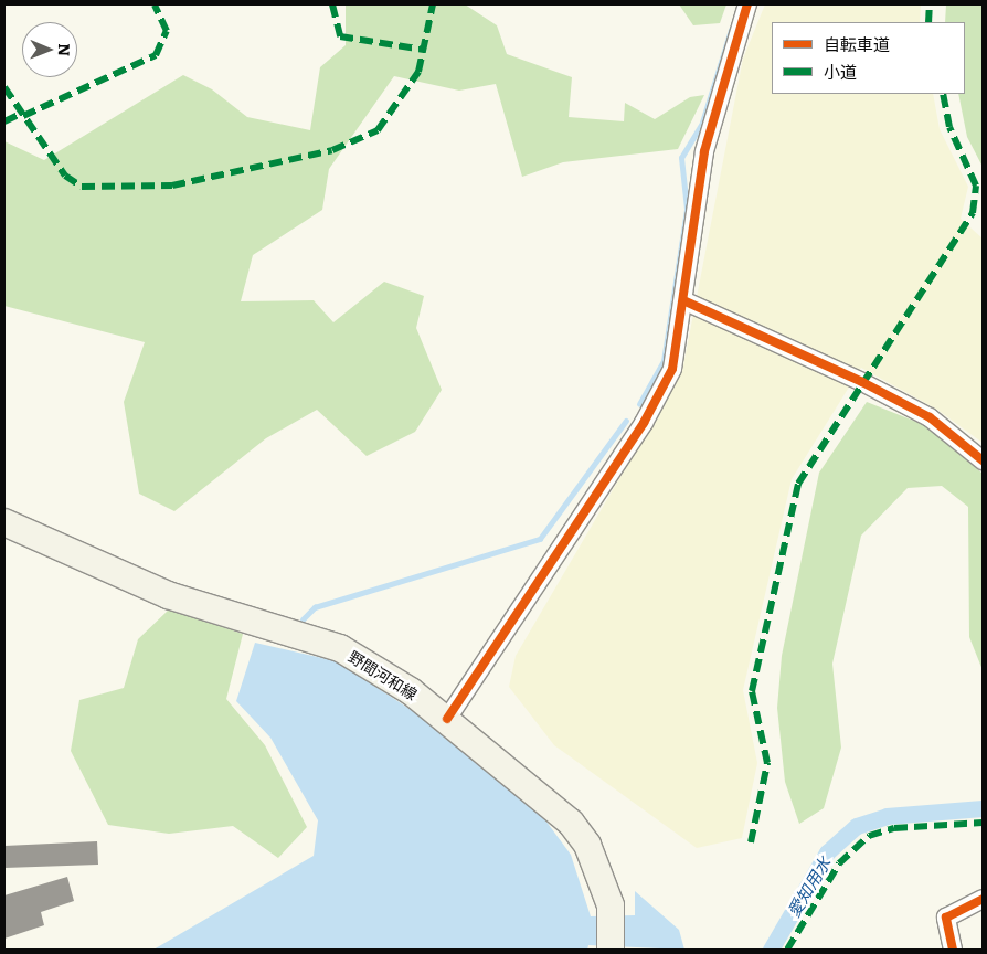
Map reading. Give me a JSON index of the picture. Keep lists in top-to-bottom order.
{
  "streets": {
    "main road": ["野間河和線"]
  },
  "water": ["愛知用水"],
  "legend": ["自転車道", "小道"],
  "north": "right"
}
